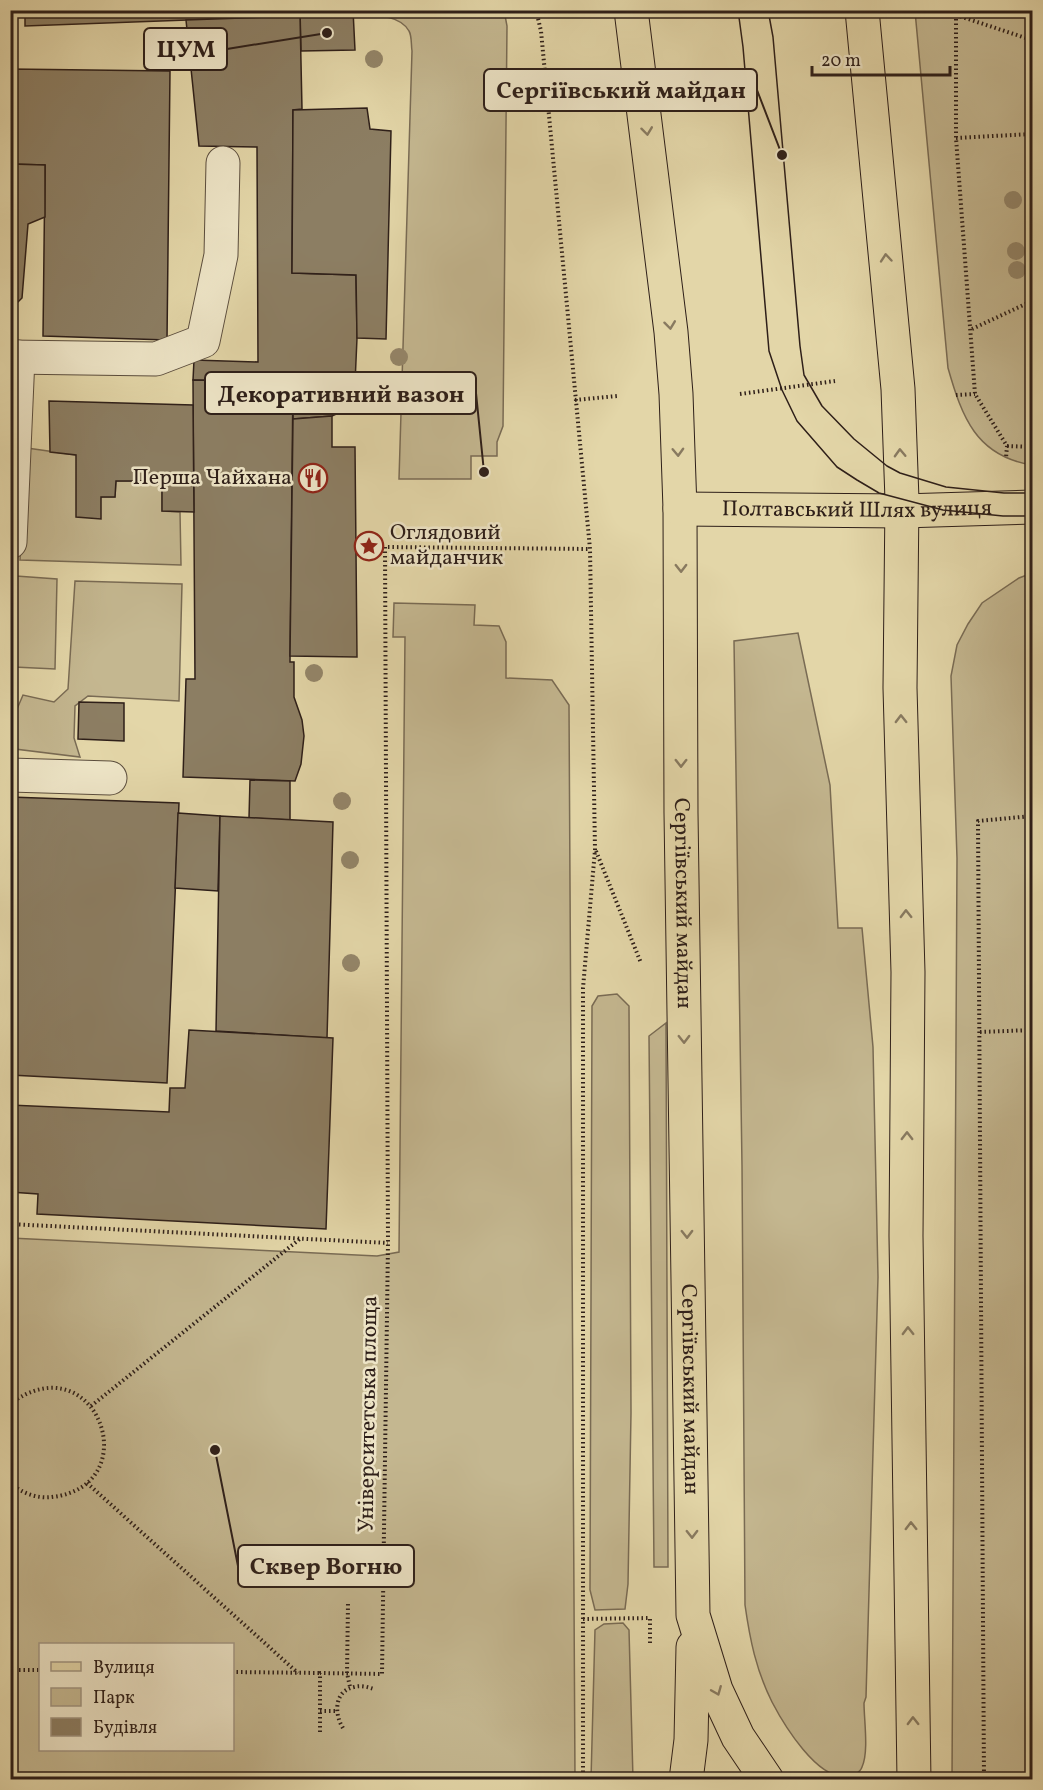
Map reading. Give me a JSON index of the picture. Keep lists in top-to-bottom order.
{
  "streets": {
    "main road": ["Полтавський Шлях вулиця", "Сергіївський майдан"],
    "path": ["Університетська площа"]
  },
  "crossings": [
    ["Полтавський Шлях вулиця", "Сергіївський майдан"]
  ],
  "places": {
    "other": [
      "ЦУМ",
      "Сергіївський майдан",
      "Декоративний вазон",
      "Сквер Вогню"
    ],
    "restaurant": ["Перша Чайхана"],
    "place": ["Оглядовий майданчик"]
  },
  "legend": ["Вулиця", "Парк", "Будівля"],
  "scale_bar": "20 m"
}
